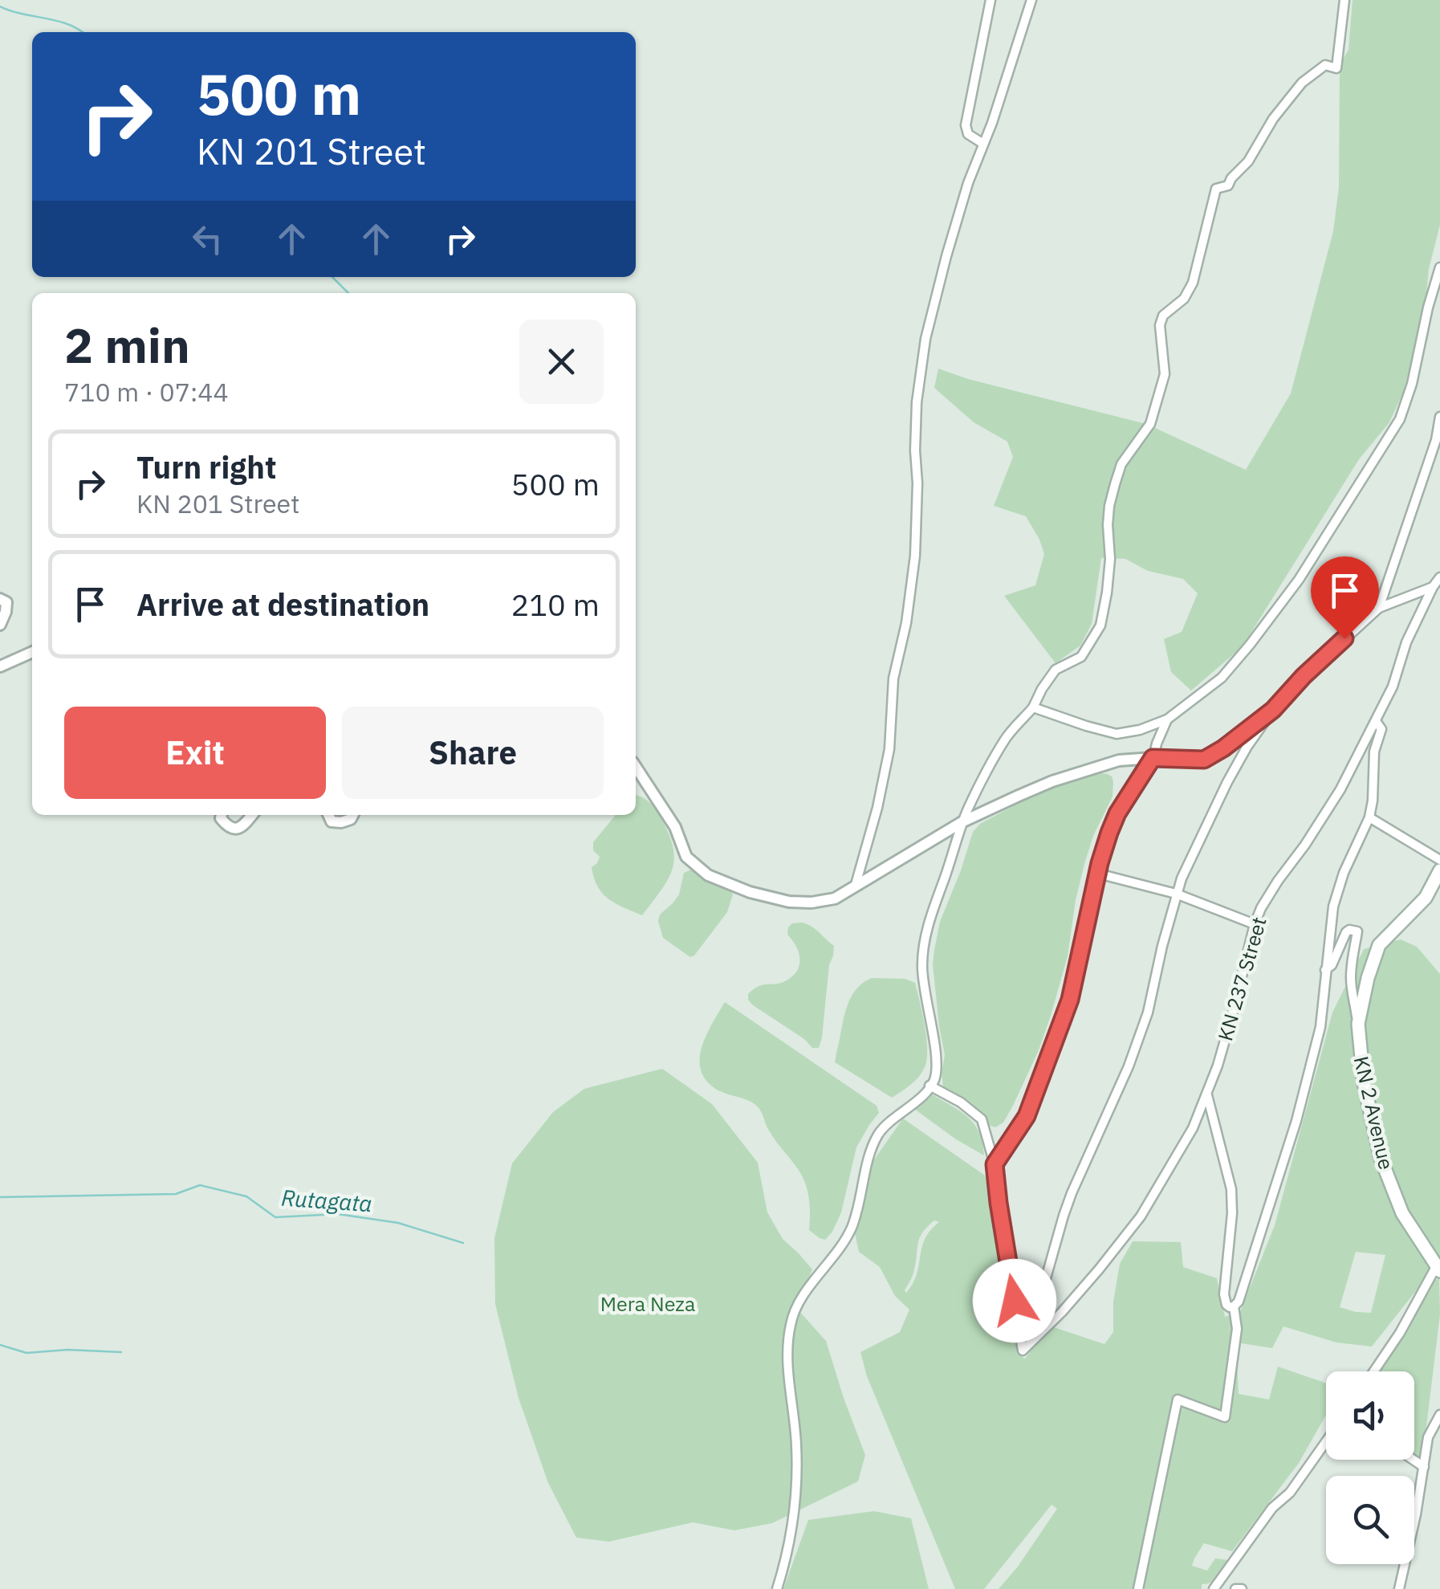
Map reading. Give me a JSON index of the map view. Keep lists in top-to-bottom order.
{
  "streets": {
    "main road": ["KN 2 Avenue"],
    "street": ["KN 237 Street"]
  },
  "water": ["Rutagata"],
  "parks": ["Mera Neza"],
  "page": {
    "turn": ["500 m", "KN 201 Street"],
    "heading": ["2 min", "710 m · 07:44"],
    "list": [
      {
        "name": "Turn right",
        "note": "KN 201 Street",
        "value": "500 m"
      },
      {
        "name": "Arrive at destination",
        "value": "210 m"
      }
    ],
    "buttons": ["Exit", "Share"]
  }
}
